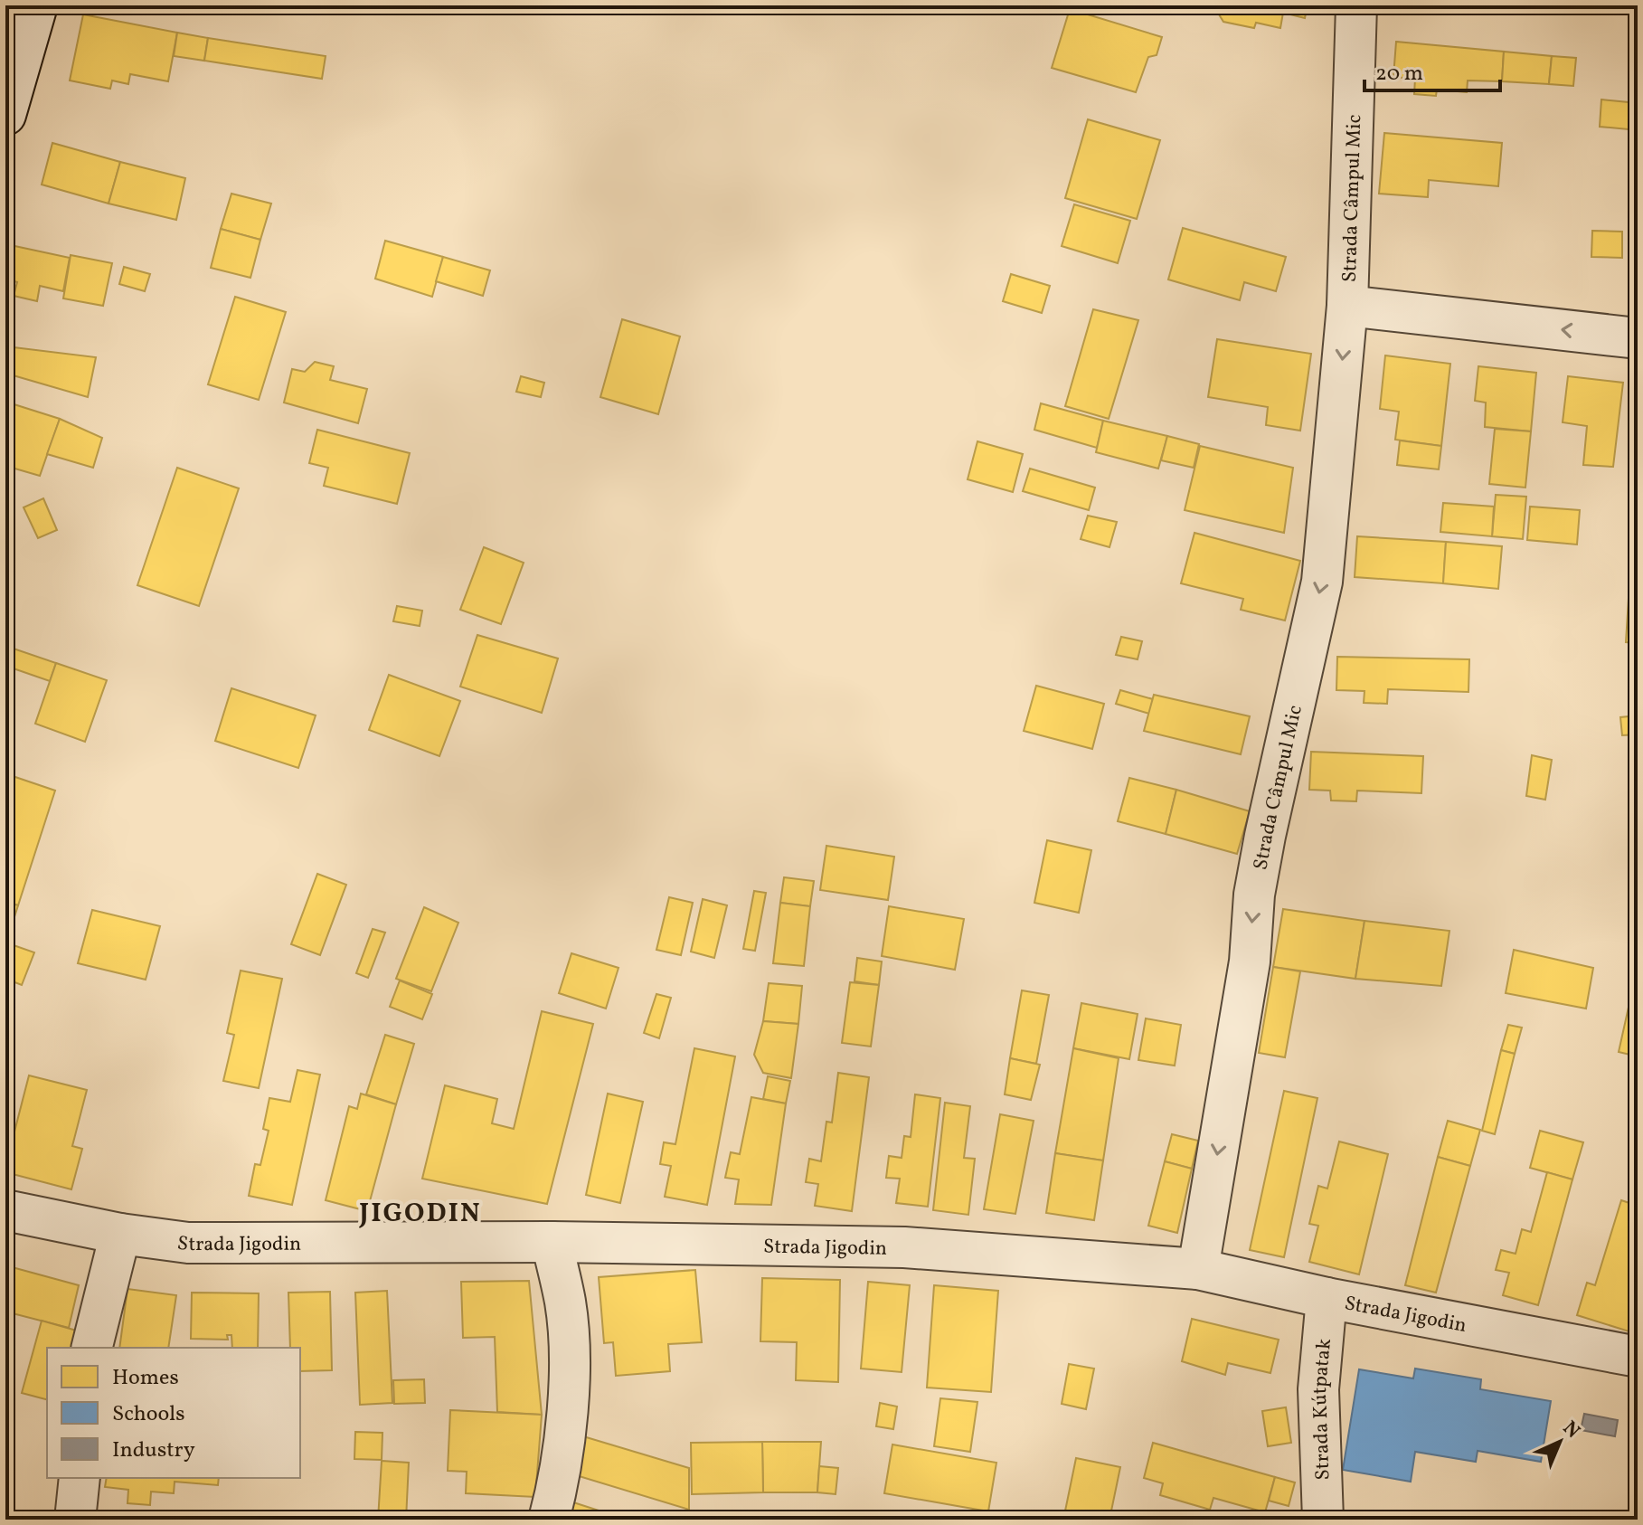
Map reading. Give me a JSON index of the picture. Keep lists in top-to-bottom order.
{
  "streets": {
    "street": ["Strada Câmpul Mic", "Strada Jigodin", "Strada Kútpatak"]
  },
  "crossings": [
    ["Strada Câmpul Mic", "Strada Jigodin"],
    ["Strada Jigodin", "Strada Kútpatak"]
  ],
  "one_way": ["Strada Câmpul Mic"],
  "districts": ["JIGODIN"],
  "legend": ["Homes", "Schools", "Industry"],
  "scale_bar": "20 m",
  "north": "top right"
}
